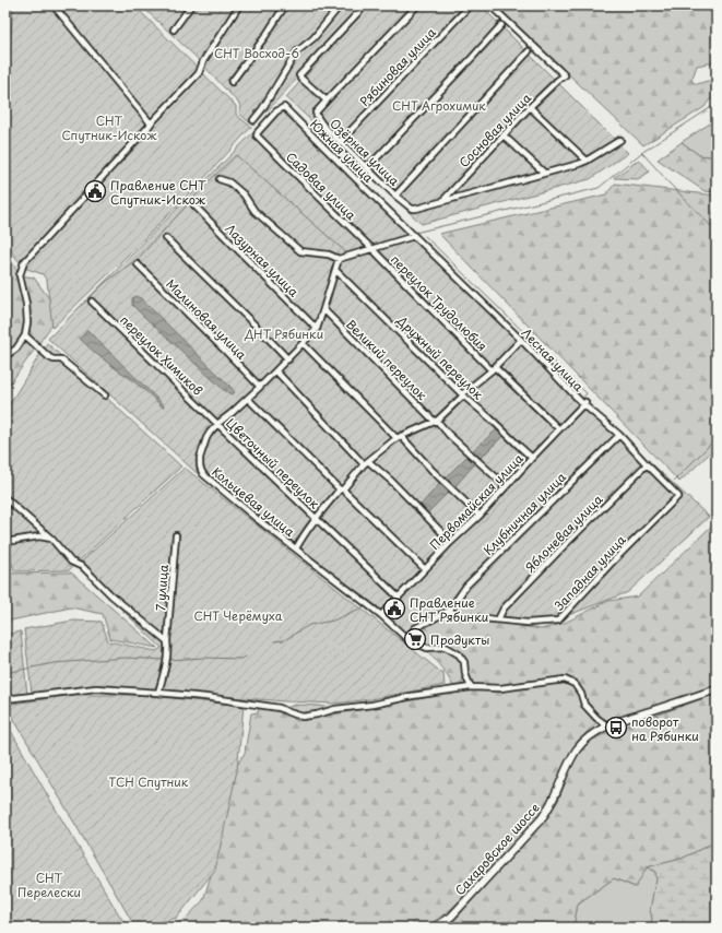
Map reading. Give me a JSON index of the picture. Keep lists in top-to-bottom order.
{
  "streets": {
    "main road": ["Сахаровское шоссе"],
    "street": [
      "Рябиновая улица",
      "Сосновая улица",
      "Южная улица",
      "Озёрная улица",
      "Садовая улица",
      "Лазурная улица",
      "переулок Трудолюбия",
      "Малиновая улица",
      "переулок Химиков",
      "Дружный переулок",
      "Великий переулок",
      "Лесная улица",
      "Цветочный переулок",
      "Кольцевая улица",
      "Первомайская улица",
      "Клубничная улица",
      "Яблоневая улица",
      "Западная улица",
      "7 улица"
    ]
  },
  "crossings": [
    ["Рябиновая улица", "Озёрная улица"],
    ["Сосновая улица", "Озёрная улица"],
    ["Южная улица", "Садовая улица"],
    ["Южная улица", "Лесная улица"],
    ["Садовая улица", "переулок Трудолюбия"],
    ["Лазурная улица", "Кольцевая улица"],
    ["переулок Трудолюбия", "Первомайская улица"],
    ["Малиновая улица", "Кольцевая улица"],
    ["переулок Химиков", "Цветочный переулок"],
    ["переулок Химиков", "Кольцевая улица"],
    ["Дружный переулок", "Кольцевая улица"],
    ["Дружный переулок", "Первомайская улица"],
    ["Великий переулок", "Кольцевая улица"],
    ["Великий переулок", "Первомайская улица"],
    ["Лесная улица", "Первомайская улица"],
    ["Лесная улица", "Клубничная улица"],
    ["Лесная улица", "Яблоневая улица"],
    ["Лесная улица", "Западная улица"],
    ["Цветочный переулок", "Кольцевая улица"],
    ["Цветочный переулок", "Первомайская улица"],
    ["Кольцевая улица", "Первомайская улица"],
    ["Клубничная улица", "Западная улица"],
    ["Яблоневая улица", "Западная улица"]
  ],
  "parks": [
    "СНТ Восход-6",
    "СНТ Агрохимик",
    "СНТ Спутник-Искож",
    "ДНТ Рябинки",
    "СНТ Черёмуха",
    "ТСН Спутник",
    "СНТ Перелески"
  ],
  "places": {
    "public building": ["Правление СНТ Спутник-Искож", "Правление СНТ Рябинки"],
    "supermarket": ["Продукты"],
    "bus stop": ["поворот на Рябинки"]
  }
}
